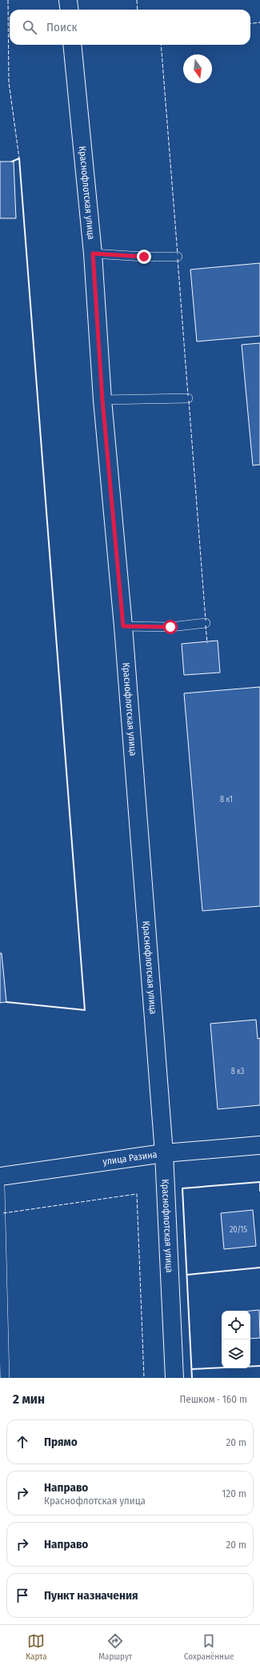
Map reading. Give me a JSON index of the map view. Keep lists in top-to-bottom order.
{
  "streets": {
    "street": ["Краснофлотская улица", "улица Разина"]
  },
  "crossings": [
    ["Краснофлотская улица", "улица Разина"]
  ],
  "house_numbers": ["8 к1", "8 к3", "20/15"],
  "north": "bottom",
  "page": {
    "search": "Поиск",
    "heading": ["2 мин", "Пешком · 160 m"],
    "list": [
      ["Прямо", "20 m"],
      ["Направо", "Краснофлотская улица", "120 m"],
      ["Направо", "20 m"],
      "Пункт назначения"
    ],
    "nav": ["Карта", "Маршрут", "Сохранённые"]
  }
}
